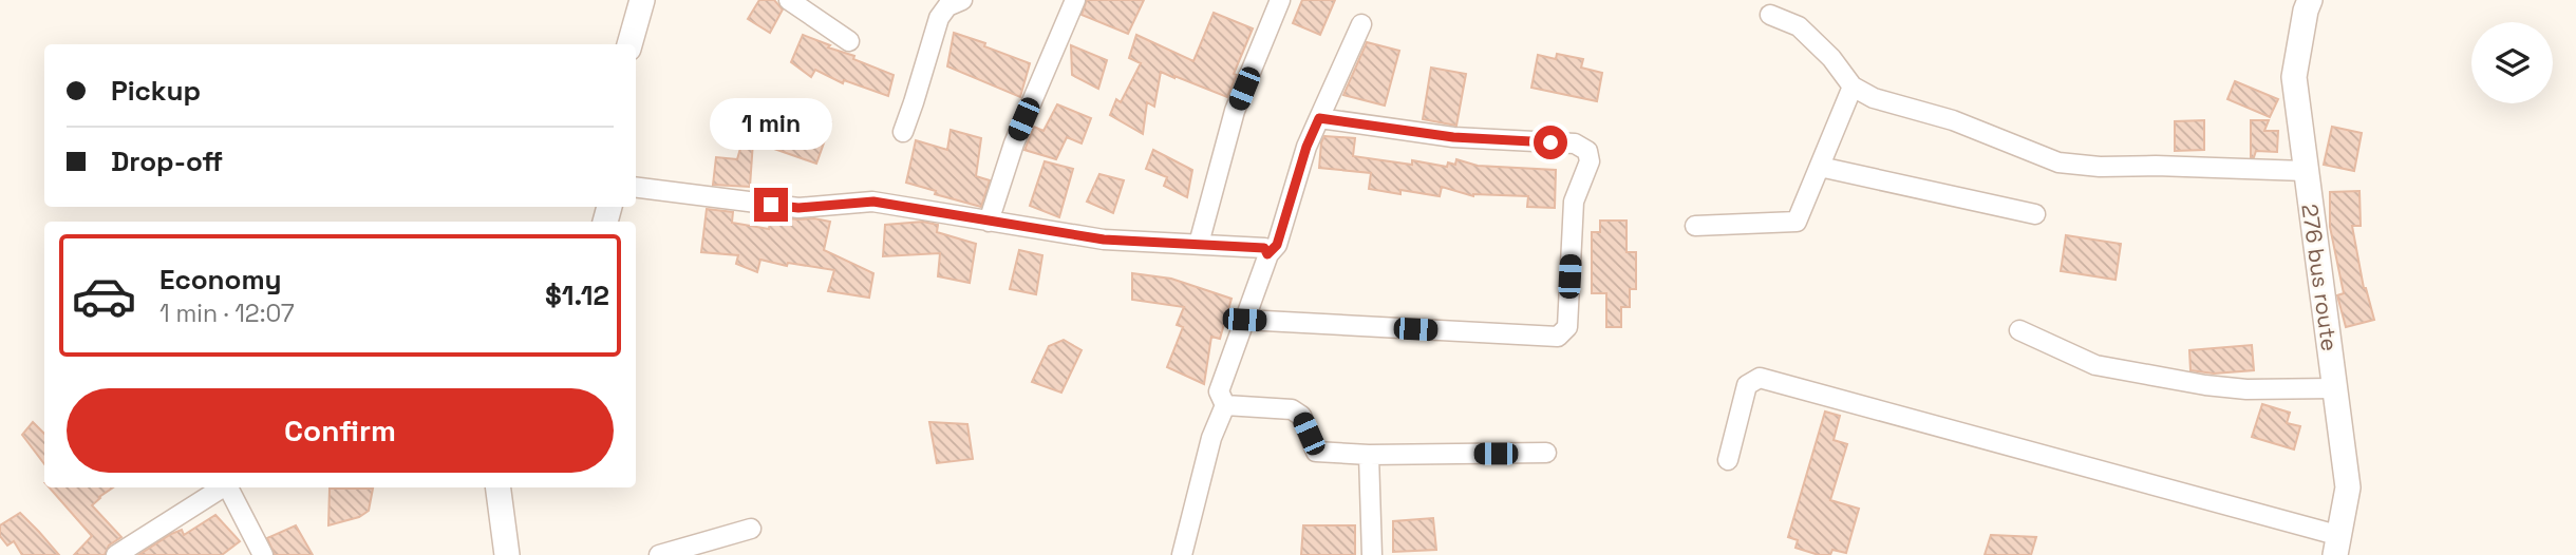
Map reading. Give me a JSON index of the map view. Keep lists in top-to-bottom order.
{
  "streets": {
    "street": ["276 bus route"]
  },
  "page": {
    "banner": ["Pickup", "Drop-off"],
    "bubble": "1 min",
    "list": [
      {
        "name": "Economy",
        "note": "1 min · 12:07",
        "value": "$1.12"
      }
    ],
    "buttons": "Confirm"
  }
}
